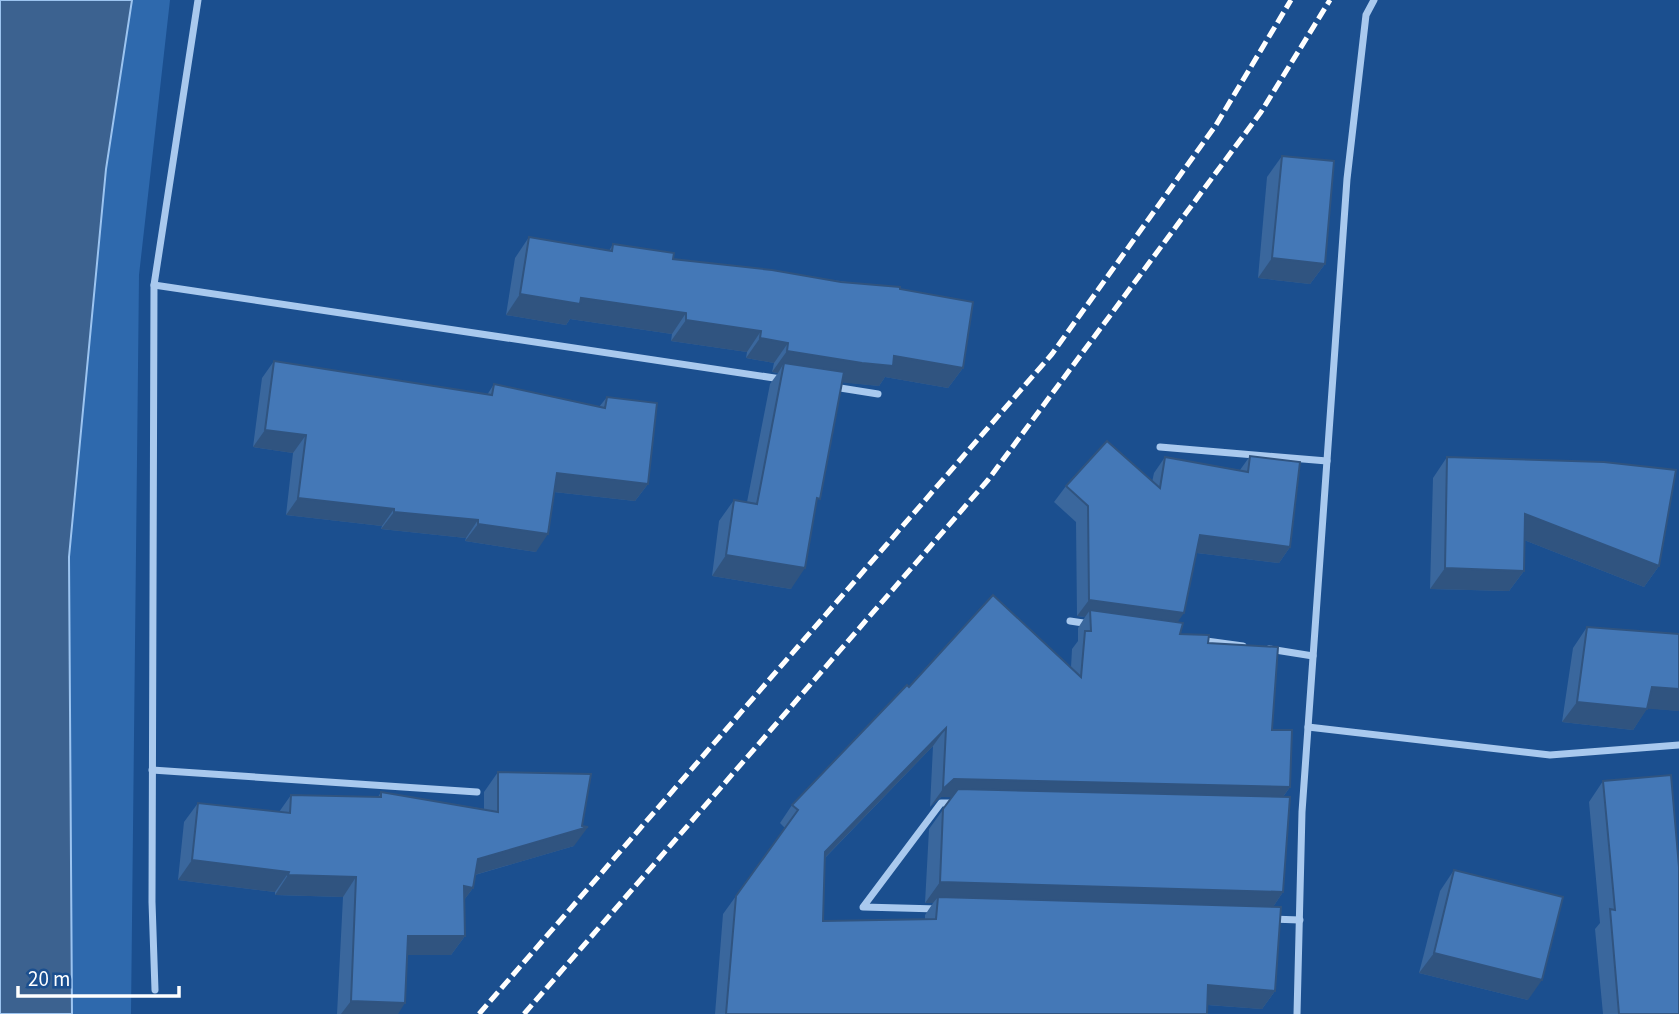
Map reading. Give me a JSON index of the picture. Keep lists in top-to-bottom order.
{
  "scale_bar": "20 m"
}
